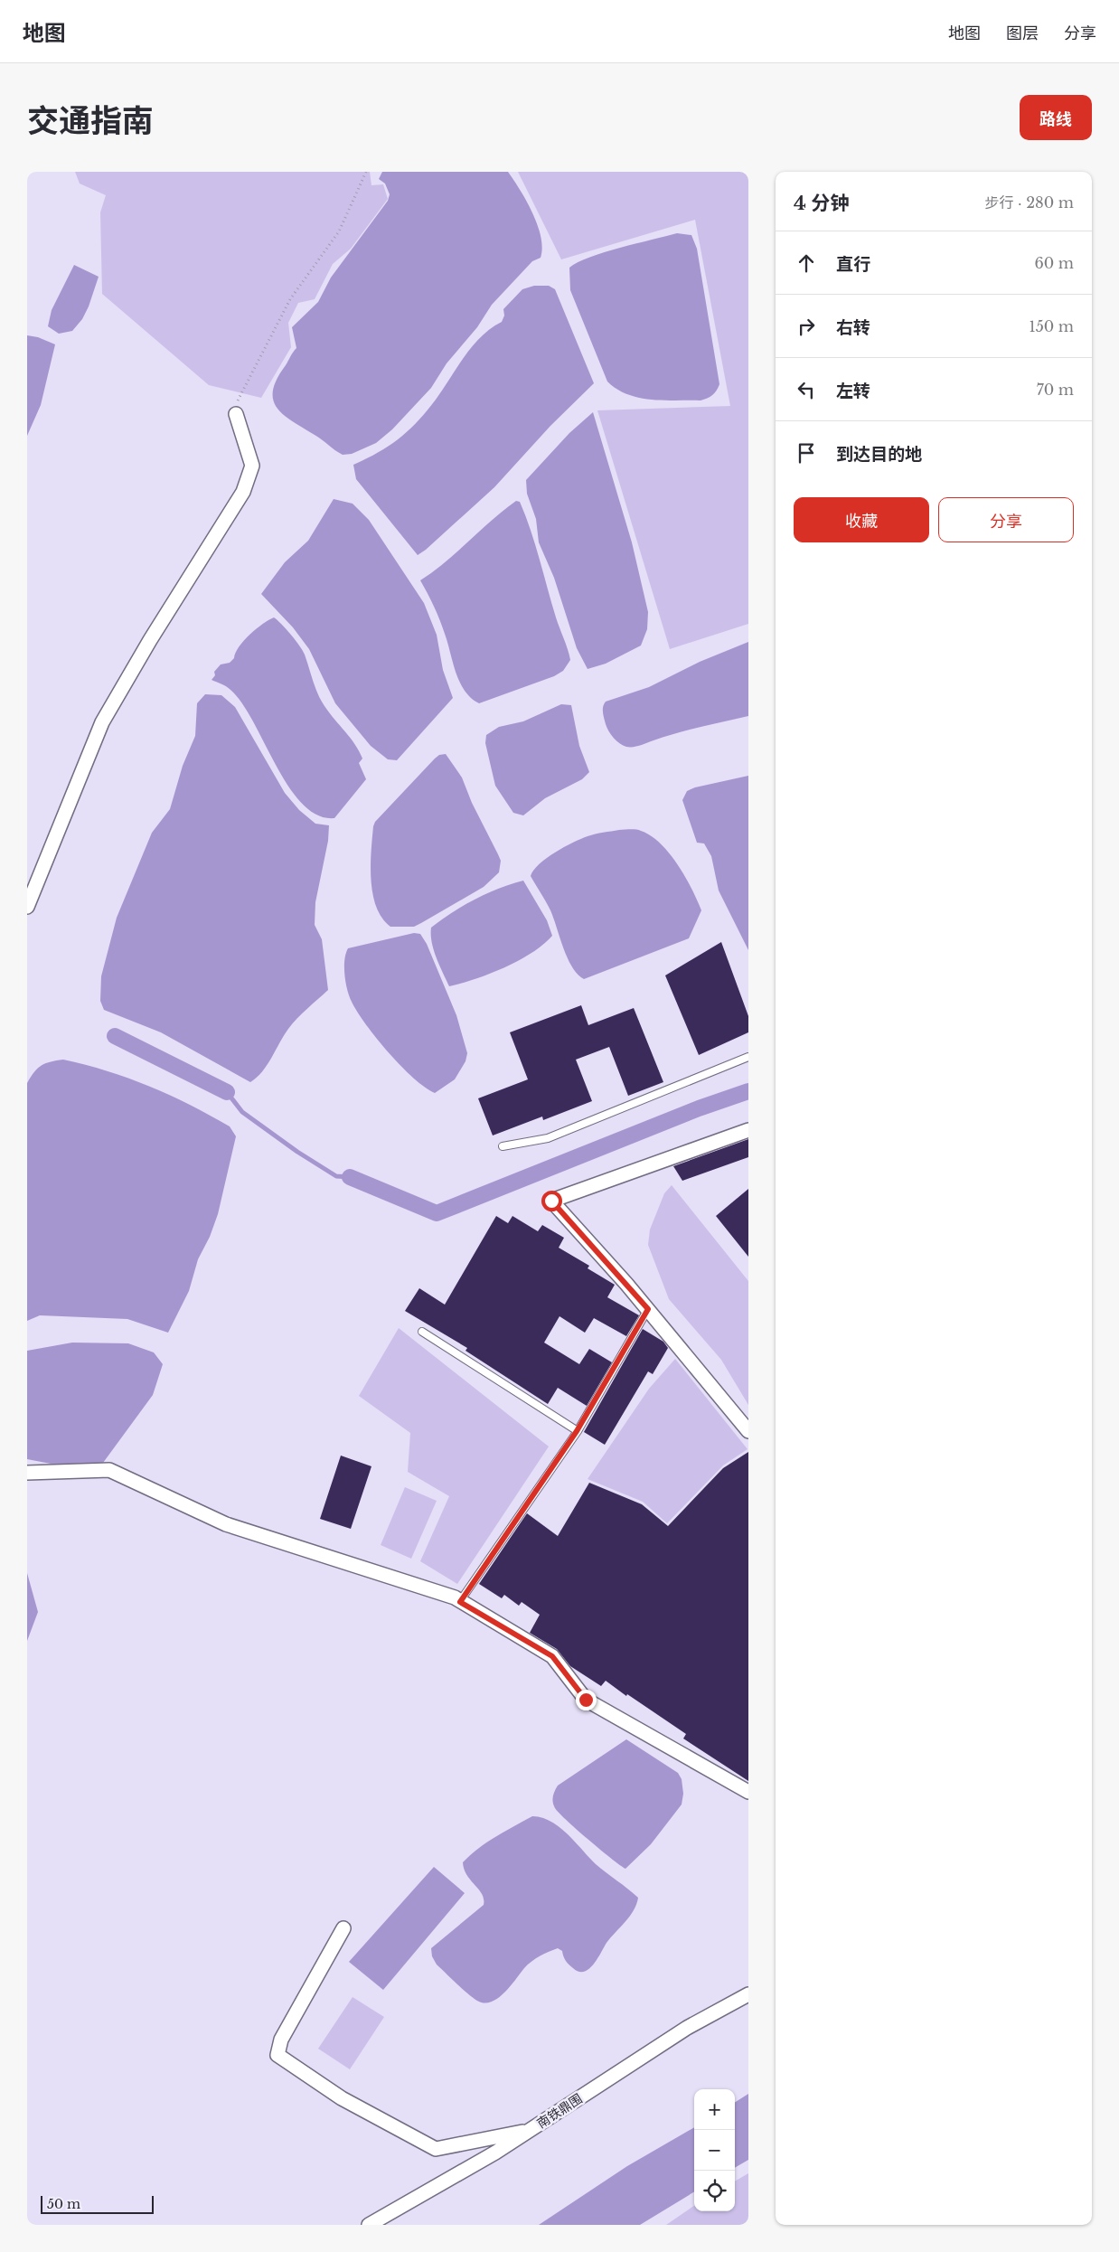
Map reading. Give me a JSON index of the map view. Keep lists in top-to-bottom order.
{
  "streets": {
    "street": ["南铁鼎围"]
  },
  "scale_bar": "50 m",
  "page": {
    "header": "地图",
    "nav": ["地图", "图层", "分享"],
    "title": "交通指南",
    "buttons": [
      "路线",
      ["收藏", "分享"]
    ],
    "heading": ["4 分钟", "步行 · 280 m"],
    "list": [
      ["直行", "60 m"],
      ["右转", "150 m"],
      ["左转", "70 m"],
      "到达目的地"
    ],
    "map_buttons": ["+", "−"],
    "scale": "50 m"
  }
}
